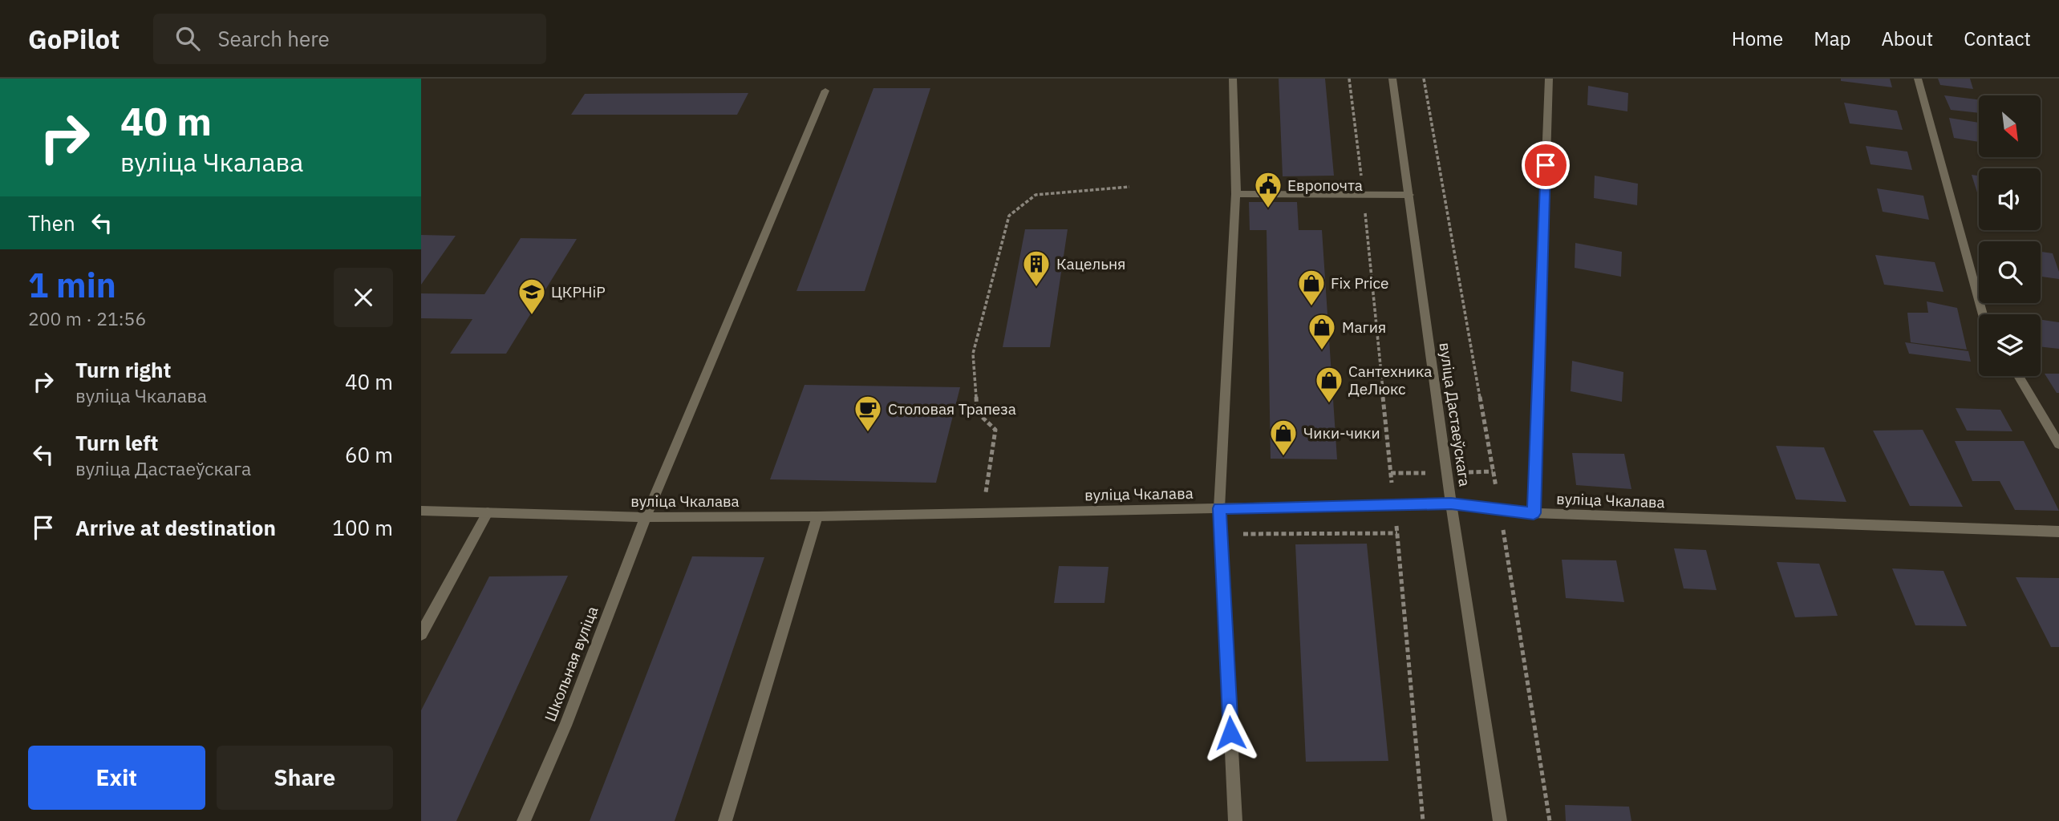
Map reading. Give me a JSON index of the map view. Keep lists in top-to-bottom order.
{
  "streets": {
    "street": ["вуліца Дастаеўскага", "вуліца Чкалава", "Школьная вуліца"]
  },
  "crossings": [
    ["вуліца Дастаеўскага", "вуліца Чкалава"],
    ["вуліца Чкалава", "Школьная вуліца"]
  ],
  "places": {
    "public building": ["Европочта"],
    "building": ["Кацельня"],
    "shop": [
      "Fix Price",
      "Магия",
      "Сантехника ДеЛюкс",
      "Чики-чики"
    ],
    "school or university": ["ЦКРНіР"],
    "cafe": ["Столовая Трапеза"]
  },
  "north": "bottom right",
  "page": {
    "header": "GoPilot",
    "search": "Search here",
    "nav": [
      "Home",
      "Map",
      "About",
      "Contact"
    ],
    "turn": ["40 m", "вуліца Чкалава"],
    "then": "Then",
    "heading": ["1 min", "200 m · 21:56"],
    "list": [
      {
        "name": "Turn right",
        "note": "вуліца Чкалава",
        "value": "40 m"
      },
      {
        "name": "Turn left",
        "note": "вуліца Дастаеўскага",
        "value": "60 m"
      },
      {
        "name": "Arrive at destination",
        "value": "100 m"
      }
    ],
    "buttons": ["Exit", "Share"]
  }
}
